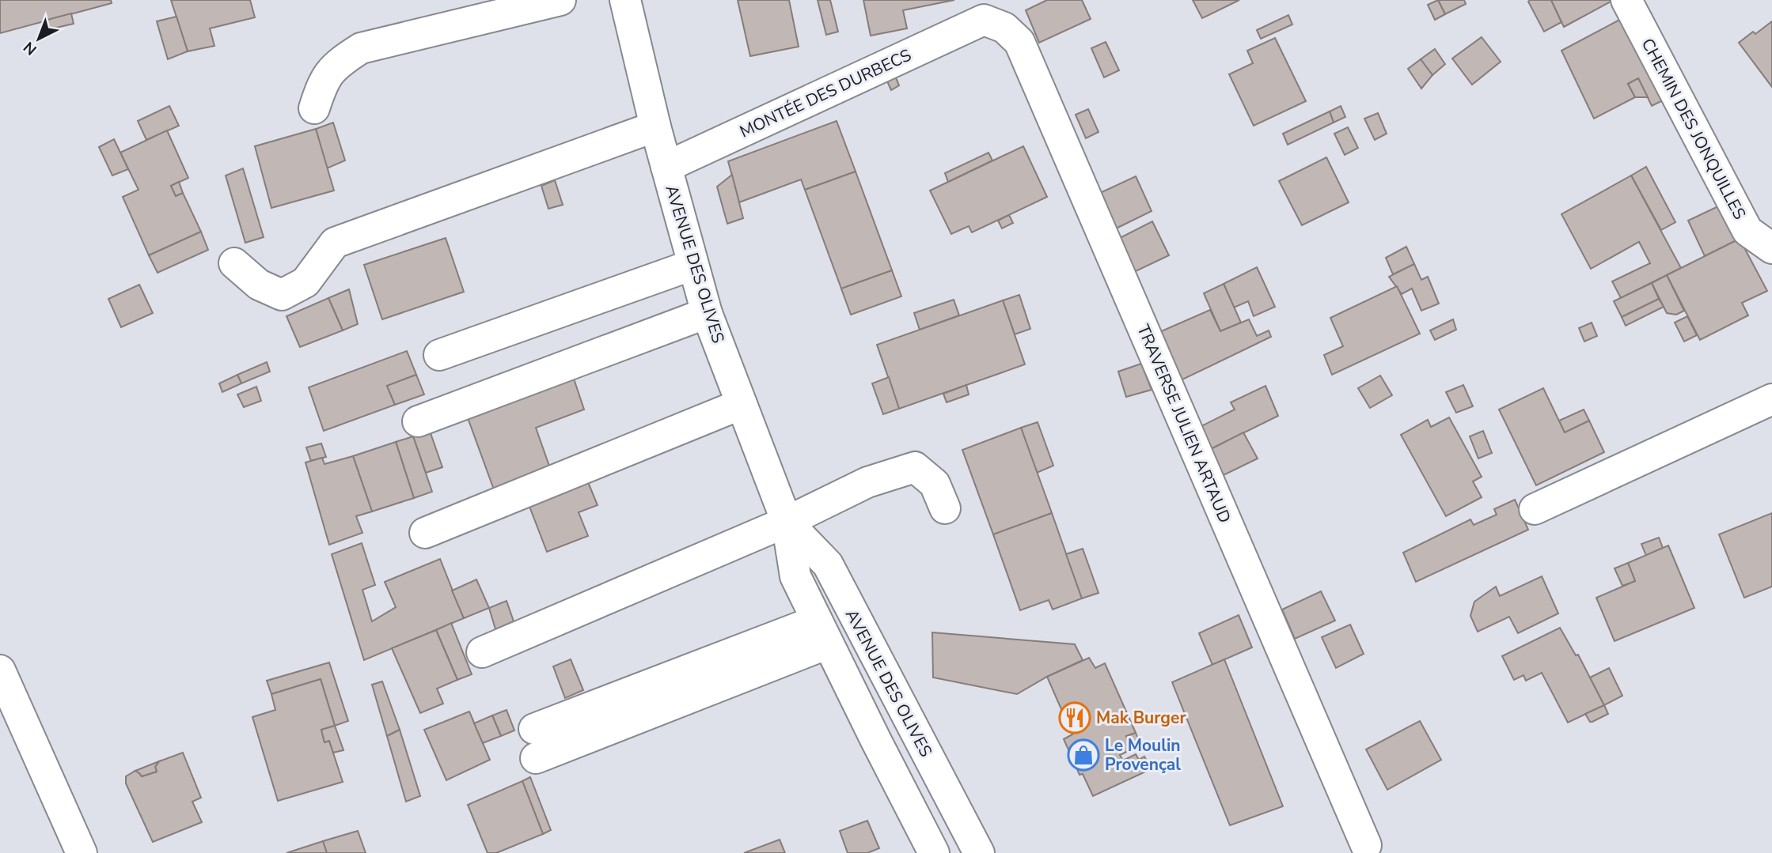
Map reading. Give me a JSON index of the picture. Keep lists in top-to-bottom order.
{
  "streets": {
    "street": [
      "MONTÉE DES DURBECS",
      "CHEMIN DES JONQUILLES",
      "AVENUE DES OLIVES",
      "TRAVERSE JULIEN ARTAUD"
    ]
  },
  "crossings": [
    ["MONTÉE DES DURBECS", "AVENUE DES OLIVES"],
    ["MONTÉE DES DURBECS", "TRAVERSE JULIEN ARTAUD"]
  ],
  "places": {
    "restaurant": ["Mak Burger"],
    "shop": ["Le Moulin Provençal"]
  },
  "north": "bottom left"
}
